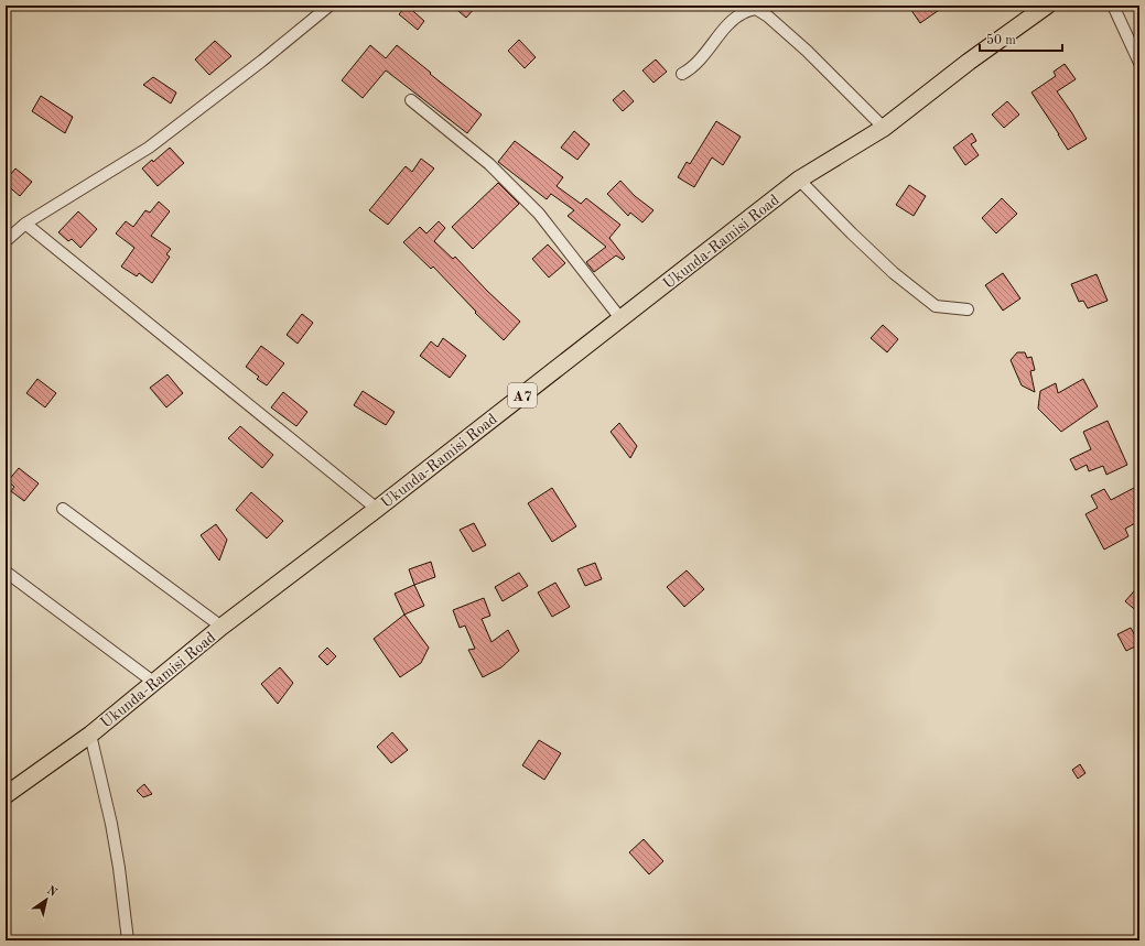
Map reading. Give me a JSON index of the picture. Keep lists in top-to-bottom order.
{
  "streets": {
    "highway": ["Ukunda-Ramisi Road", "A7"]
  },
  "scale_bar": "50 m",
  "north": "top right"
}
